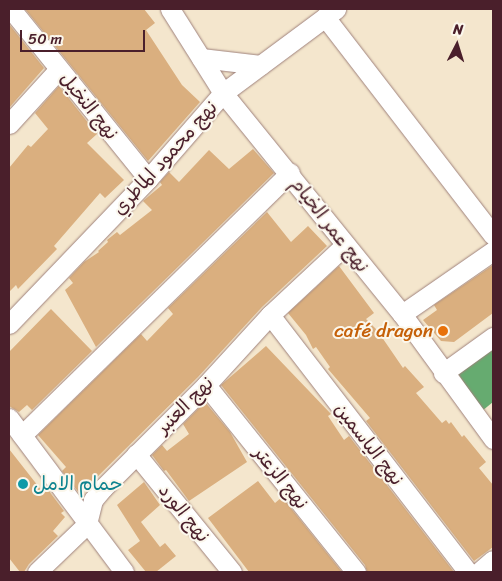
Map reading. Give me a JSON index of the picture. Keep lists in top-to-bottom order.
{
  "streets": {
    "street": [
      "نهج النخيل",
      "نهج محمود الماطري",
      "نهج عمر الخيام",
      "نهج العنبر",
      "نهج الياسمين",
      "نهج الزعتر",
      "نهج الورد"
    ]
  },
  "crossings": [
    ["نهج النخيل", "نهج محمود الماطري"],
    ["نهج محمود الماطري", "نهج عمر الخيام"],
    ["نهج عمر الخيام", "نهج العنبر"],
    ["نهج العنبر", "نهج الياسمين"],
    ["نهج العنبر", "نهج الزعتر"],
    ["نهج العنبر", "نهج الورد"]
  ],
  "places": ["café dragon", "حمام الامل"],
  "scale_bar": "50 m",
  "north": "top"
}
